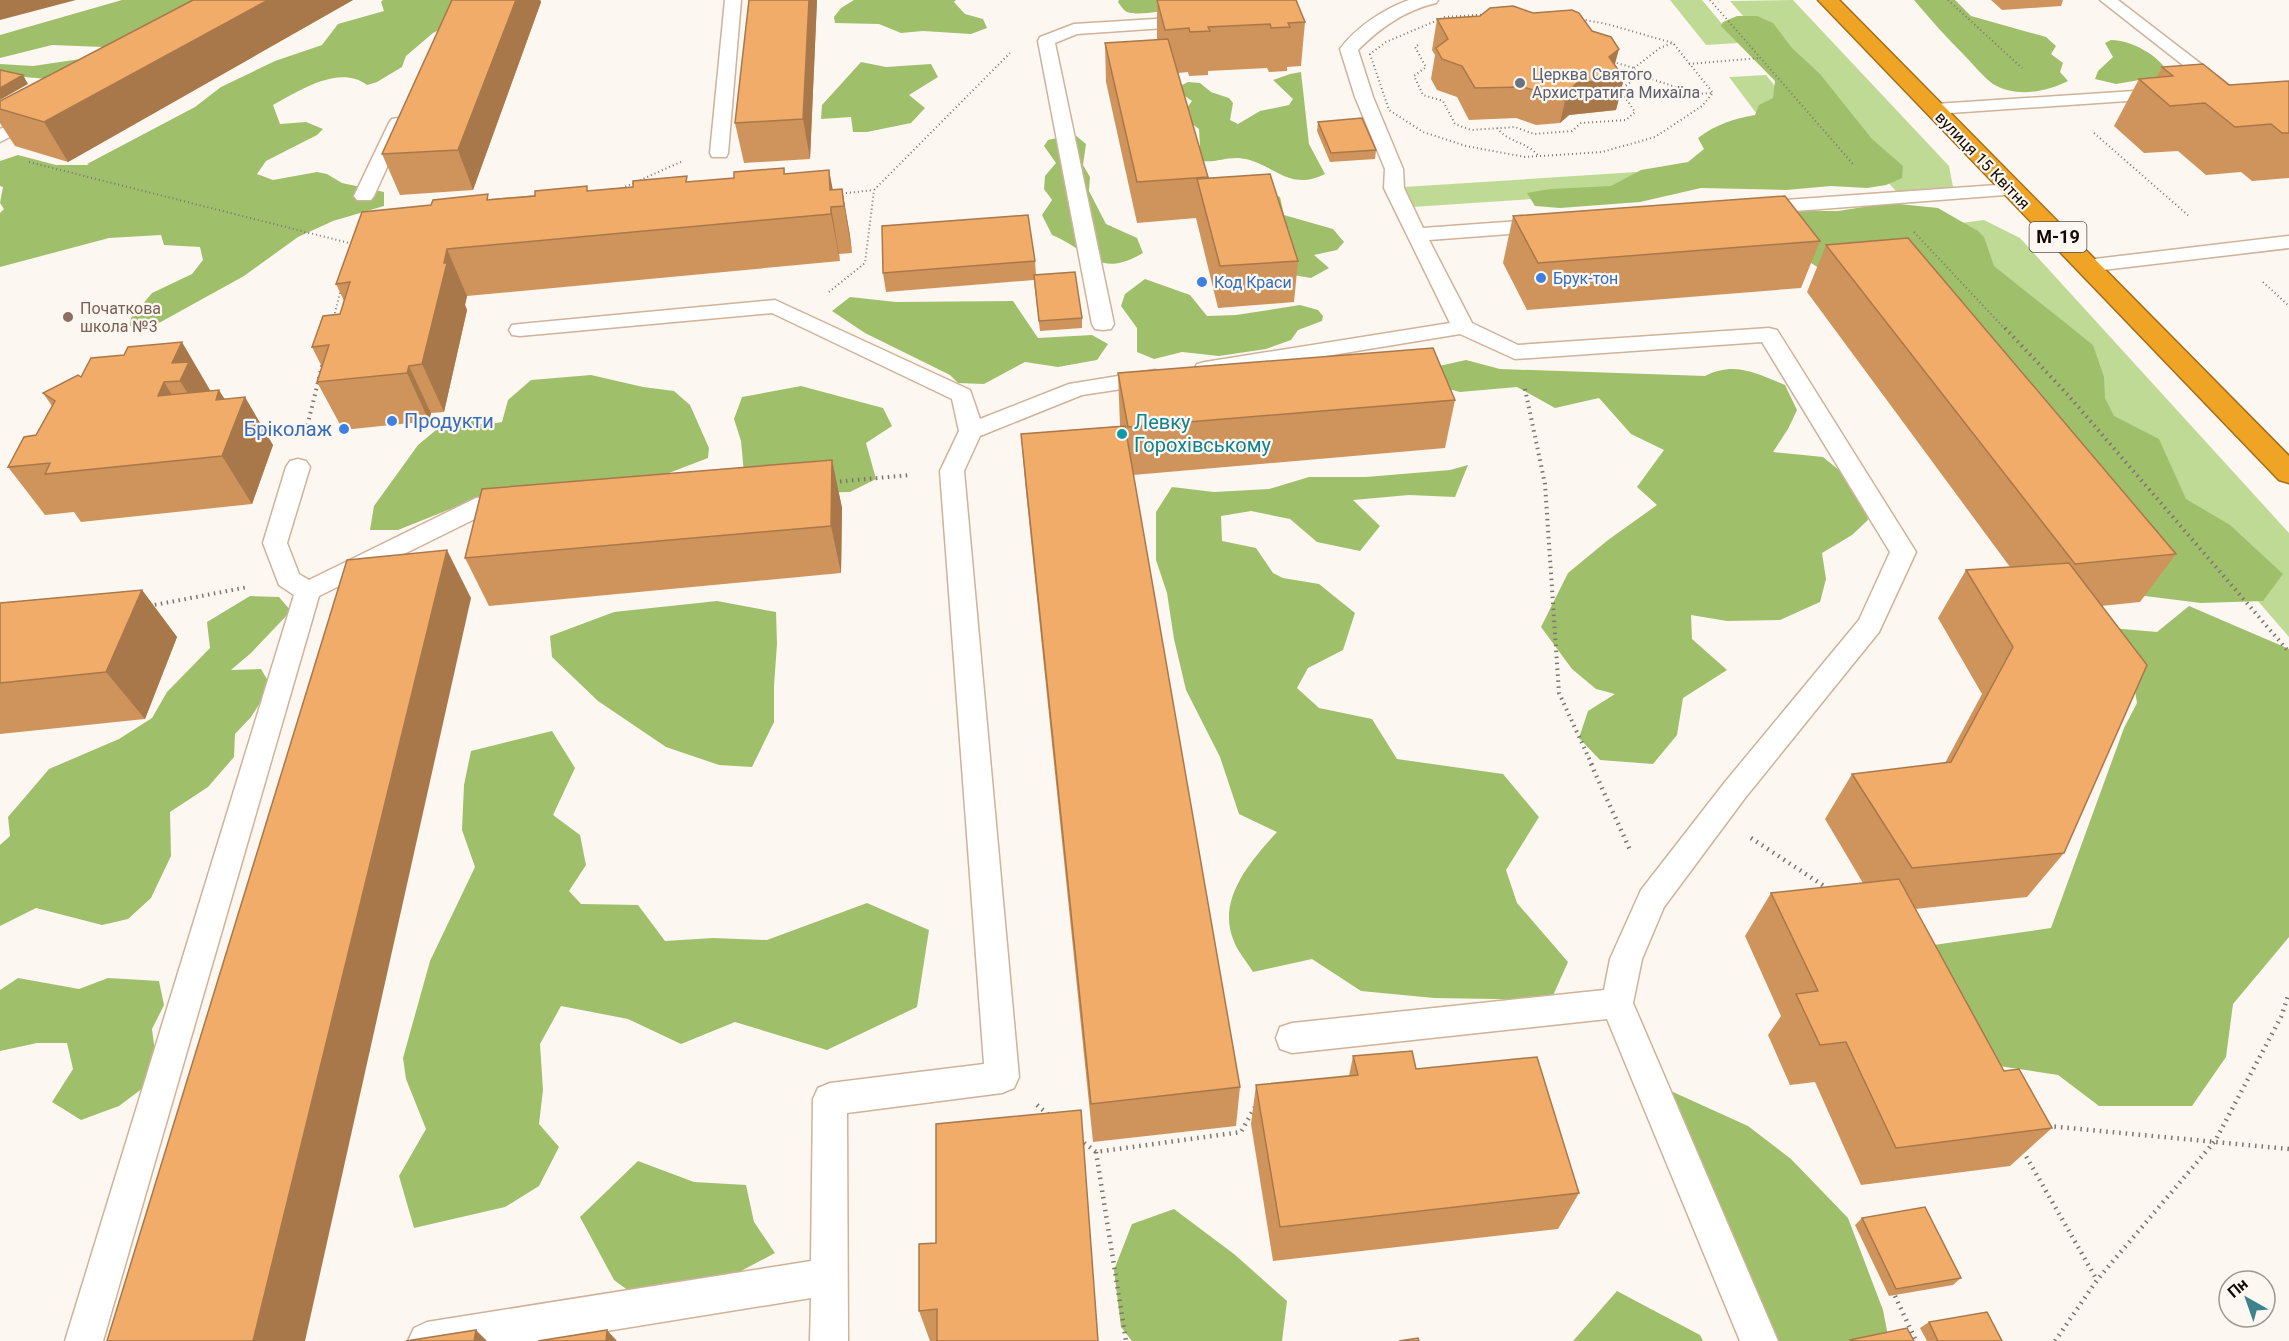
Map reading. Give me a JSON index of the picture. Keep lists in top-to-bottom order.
{
  "streets": {
    "highway": ["вулиця 15 Квітня", "М-19"]
  },
  "places": [
    "Церква Святого Архистратига Михаїла",
    "Брук-тон",
    "Код Краси",
    "Початкова школа №3",
    "Продукти",
    "Бріколаж",
    "Левку Горохівському"
  ],
  "north": "top left"
}
